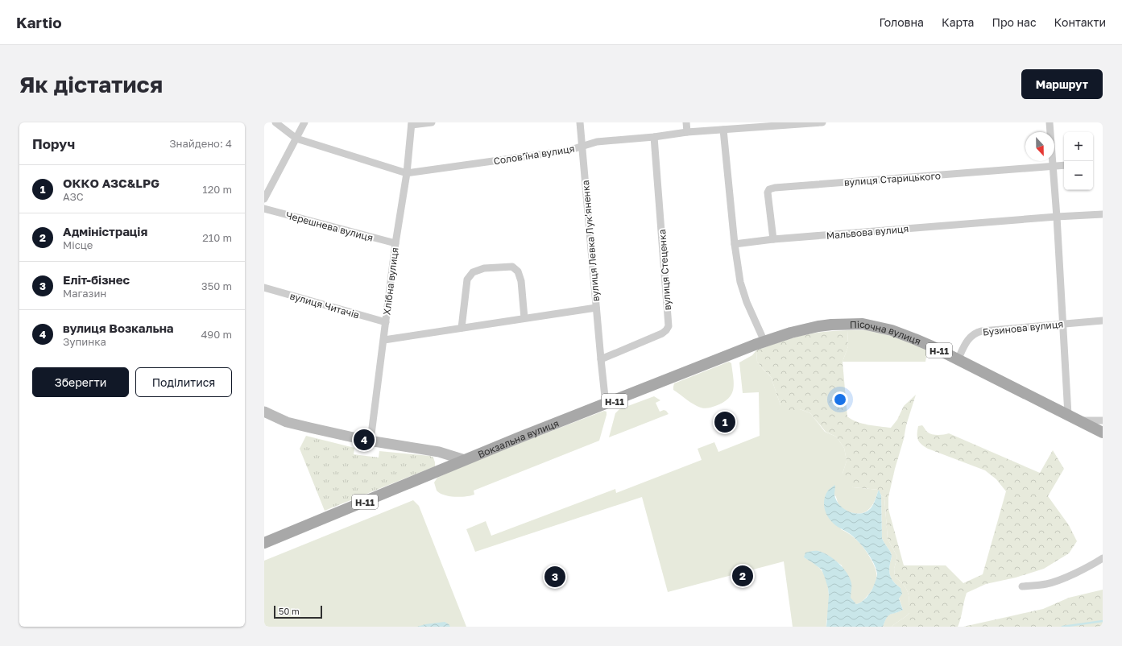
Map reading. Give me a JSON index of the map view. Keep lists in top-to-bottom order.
{
  "streets": {
    "main road": ["Пісочна вулиця", "Н-11", "Вокзальна вулиця"],
    "street": [
      "Соловʼїна вулиця",
      "вулиця Старицького",
      "Черешнева вулиця",
      "Мальвова вулиця",
      "вулиця Левка Лукʼяненка",
      "вулиця Стеценка",
      "Хлібна вулиця",
      "вулиця Читачів",
      "Бузинова вулиця"
    ]
  },
  "crossings": [
    ["Соловʼїна вулиця", "вулиця Левка Лукʼяненка"],
    ["Соловʼїна вулиця", "вулиця Стеценка"],
    ["Соловʼїна вулиця", "Хлібна вулиця"],
    ["вулиця Старицького", "Мальвова вулиця"],
    ["Черешнева вулиця", "Хлібна вулиця"],
    ["вулиця Левка Лукʼяненка", "вулиця Стеценка"],
    ["вулиця Левка Лукʼяненка", "Вокзальна вулиця"],
    ["Хлібна вулиця", "вулиця Читачів"],
    ["Хлібна вулиця", "Вокзальна вулиця"],
    ["Бузинова вулиця", "Пісочна вулиця"],
    ["Пісочна вулиця", "Вокзальна вулиця"],
    ["Н-11", "Вокзальна вулиця"]
  ],
  "scale_bar": "50 m",
  "north": "bottom",
  "page": {
    "header": "Kartio",
    "nav": [
      "Головна",
      "Карта",
      "Про нас",
      "Контакти"
    ],
    "buttons": [
      "Маршрут",
      ["Зберегти", "Поділитися"]
    ],
    "title": "Як дістатися",
    "heading": ["Поруч", "Знайдено: 4"],
    "map_buttons": ["+", "−"],
    "list": [
      {
        "mark": "1",
        "name": "ОККО АЗС&LPG",
        "note": "АЗС",
        "value": "120 m"
      },
      {
        "mark": "2",
        "name": "Адміністрація",
        "note": "Місце",
        "value": "210 m"
      },
      {
        "mark": "3",
        "name": "Еліт-бізнес",
        "note": "Магазин",
        "value": "350 m"
      },
      {
        "mark": "4",
        "name": "вулиця Возкальна",
        "note": "Зупинка",
        "value": "490 m"
      }
    ],
    "pins": [
      "1",
      "4",
      "2",
      "3"
    ],
    "scale": "50 m"
  }
}
